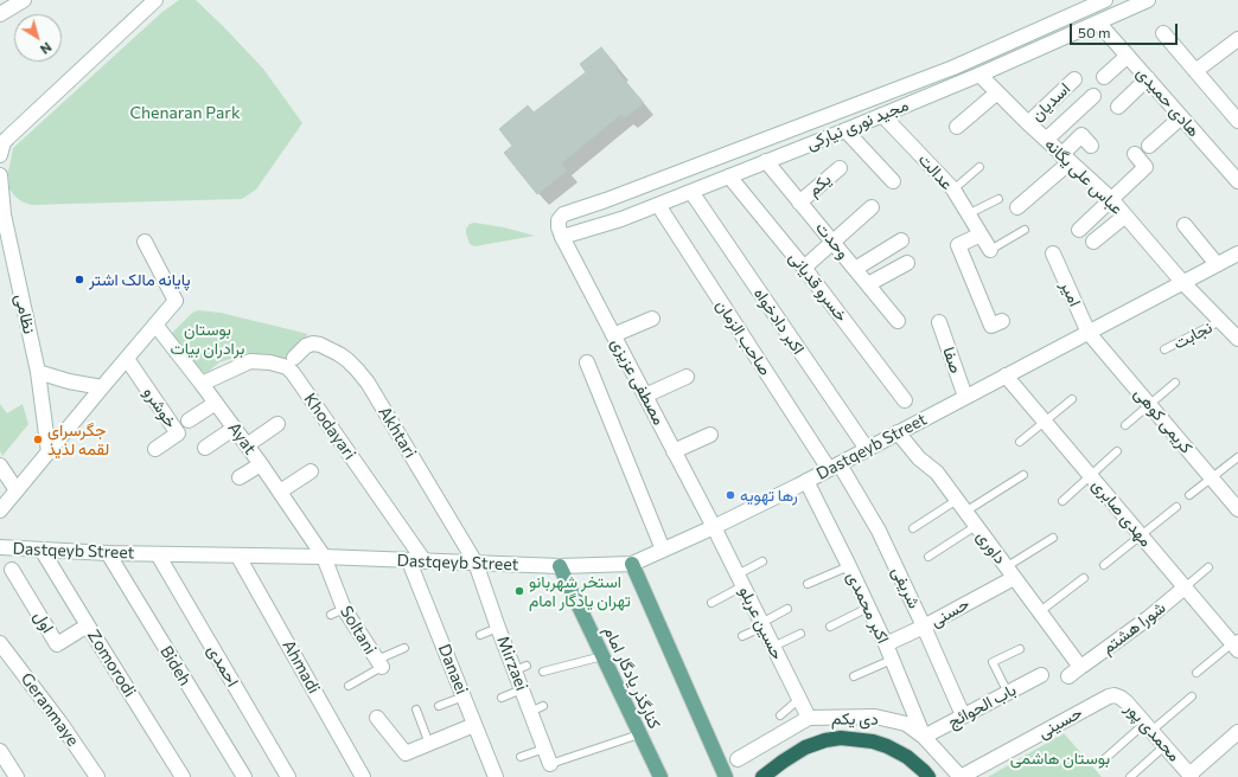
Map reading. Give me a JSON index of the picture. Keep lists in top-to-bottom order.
{
  "streets": {
    "main road": ["کنارگذر یادگار امام"],
    "street": [
      "اسدیان",
      "هادی حمیدی",
      "مجید نوری نیارکی",
      "عدالت",
      "عباس علی یگانه",
      "یکم",
      "وحدت",
      "خسرو قدیانی",
      "امیر",
      "نظامی",
      "اکبر دادخواه",
      "صاحب الزمان",
      "صفا",
      "مصطفی عزیزی",
      "خوشرو",
      "کریمی کوهی",
      "Khodayari",
      "Akhtari",
      "Ayat",
      "Dastqeyb Street",
      "مهدی صابری",
      "داوری",
      "شریفی",
      "اکبر محمدی",
      "حسنی",
      "اول",
      "حسین عربلو",
      "شورا هشتم",
      "Soltani",
      "Zomorodi",
      "Mirzaei",
      "Bideh",
      "احمدی",
      "Ahmadi",
      "Danaei",
      "باب الحوائج",
      "Geranmaye",
      "دی یکم",
      "حسینی",
      "محمدی پور"
    ],
    "lane": ["نجابت"]
  },
  "crossings": [
    ["اسدیان", "عباس علی یگانه"],
    ["هادی حمیدی", "مجید نوری نیارکی"],
    ["مجید نوری نیارکی", "عدالت"],
    ["مجید نوری نیارکی", "عباس علی یگانه"],
    ["مجید نوری نیارکی", "وحدت"],
    ["مجید نوری نیارکی", "خسرو قدیانی"],
    ["مجید نوری نیارکی", "اکبر دادخواه"],
    ["مجید نوری نیارکی", "صاحب الزمان"],
    ["مجید نوری نیارکی", "مصطفی عزیزی"],
    ["عباس علی یگانه", "نجابت"],
    ["عباس علی یگانه", "Dastqeyb Street"],
    ["یکم", "وحدت"],
    ["امیر", "کریمی کوهی"],
    ["امیر", "Dastqeyb Street"],
    ["اکبر دادخواه", "Dastqeyb Street"],
    ["صاحب الزمان", "Dastqeyb Street"],
    ["صاحب الزمان", "شریفی"],
    ["صفا", "Dastqeyb Street"],
    ["مصطفی عزیزی", "Dastqeyb Street"],
    ["مصطفی عزیزی", "حسین عربلو"],
    ["کریمی کوهی", "Dastqeyb Street"],
    ["Khodayari", "Ayat"],
    ["Khodayari", "Dastqeyb Street"],
    ["Khodayari", "Danaei"],
    ["Akhtari", "Dastqeyb Street"],
    ["Akhtari", "Mirzaei"],
    ["Ayat", "Dastqeyb Street"],
    ["Ayat", "Soltani"],
    ["Dastqeyb Street", "مهدی صابری"],
    ["Dastqeyb Street", "داوری"],
    ["Dastqeyb Street", "شریفی"],
    ["Dastqeyb Street", "اکبر محمدی"],
    ["Dastqeyb Street", "حسین عربلو"],
    ["Dastqeyb Street", "Soltani"],
    ["Dastqeyb Street", "Zomorodi"],
    ["Dastqeyb Street", "Mirzaei"],
    ["Dastqeyb Street", "Bideh"],
    ["Dastqeyb Street", "احمدی"],
    ["Dastqeyb Street", "Ahmadi"],
    ["Dastqeyb Street", "Danaei"],
    ["Dastqeyb Street", "کنارگذر یادگار امام"],
    ["مهدی صابری", "شورا هشتم"],
    ["داوری", "حسنی"],
    ["داوری", "شورا هشتم"],
    ["شریفی", "حسنی"],
    ["شریفی", "باب الحوائج"],
    ["اکبر محمدی", "حسنی"],
    ["اکبر محمدی", "باب الحوائج"],
    ["اکبر محمدی", "دی یکم"],
    ["اول", "Zomorodi"],
    ["حسین عربلو", "دی یکم"],
    ["باب الحوائج", "دی یکم"],
    ["دی یکم", "حسینی"],
    ["حسینی", "محمدی پور"]
  ],
  "parks": ["Chenaran Park", "بوستان برادران بیات", "بوستان هاشمی"],
  "places": [
    "پایانه مالک اشتر",
    "جگرسرای لقمه لذیذ",
    "رها تهویه",
    "استخر شهربانو تهران یادگار امام"
  ],
  "scale_bar": "50 m",
  "north": "bottom right"
}
